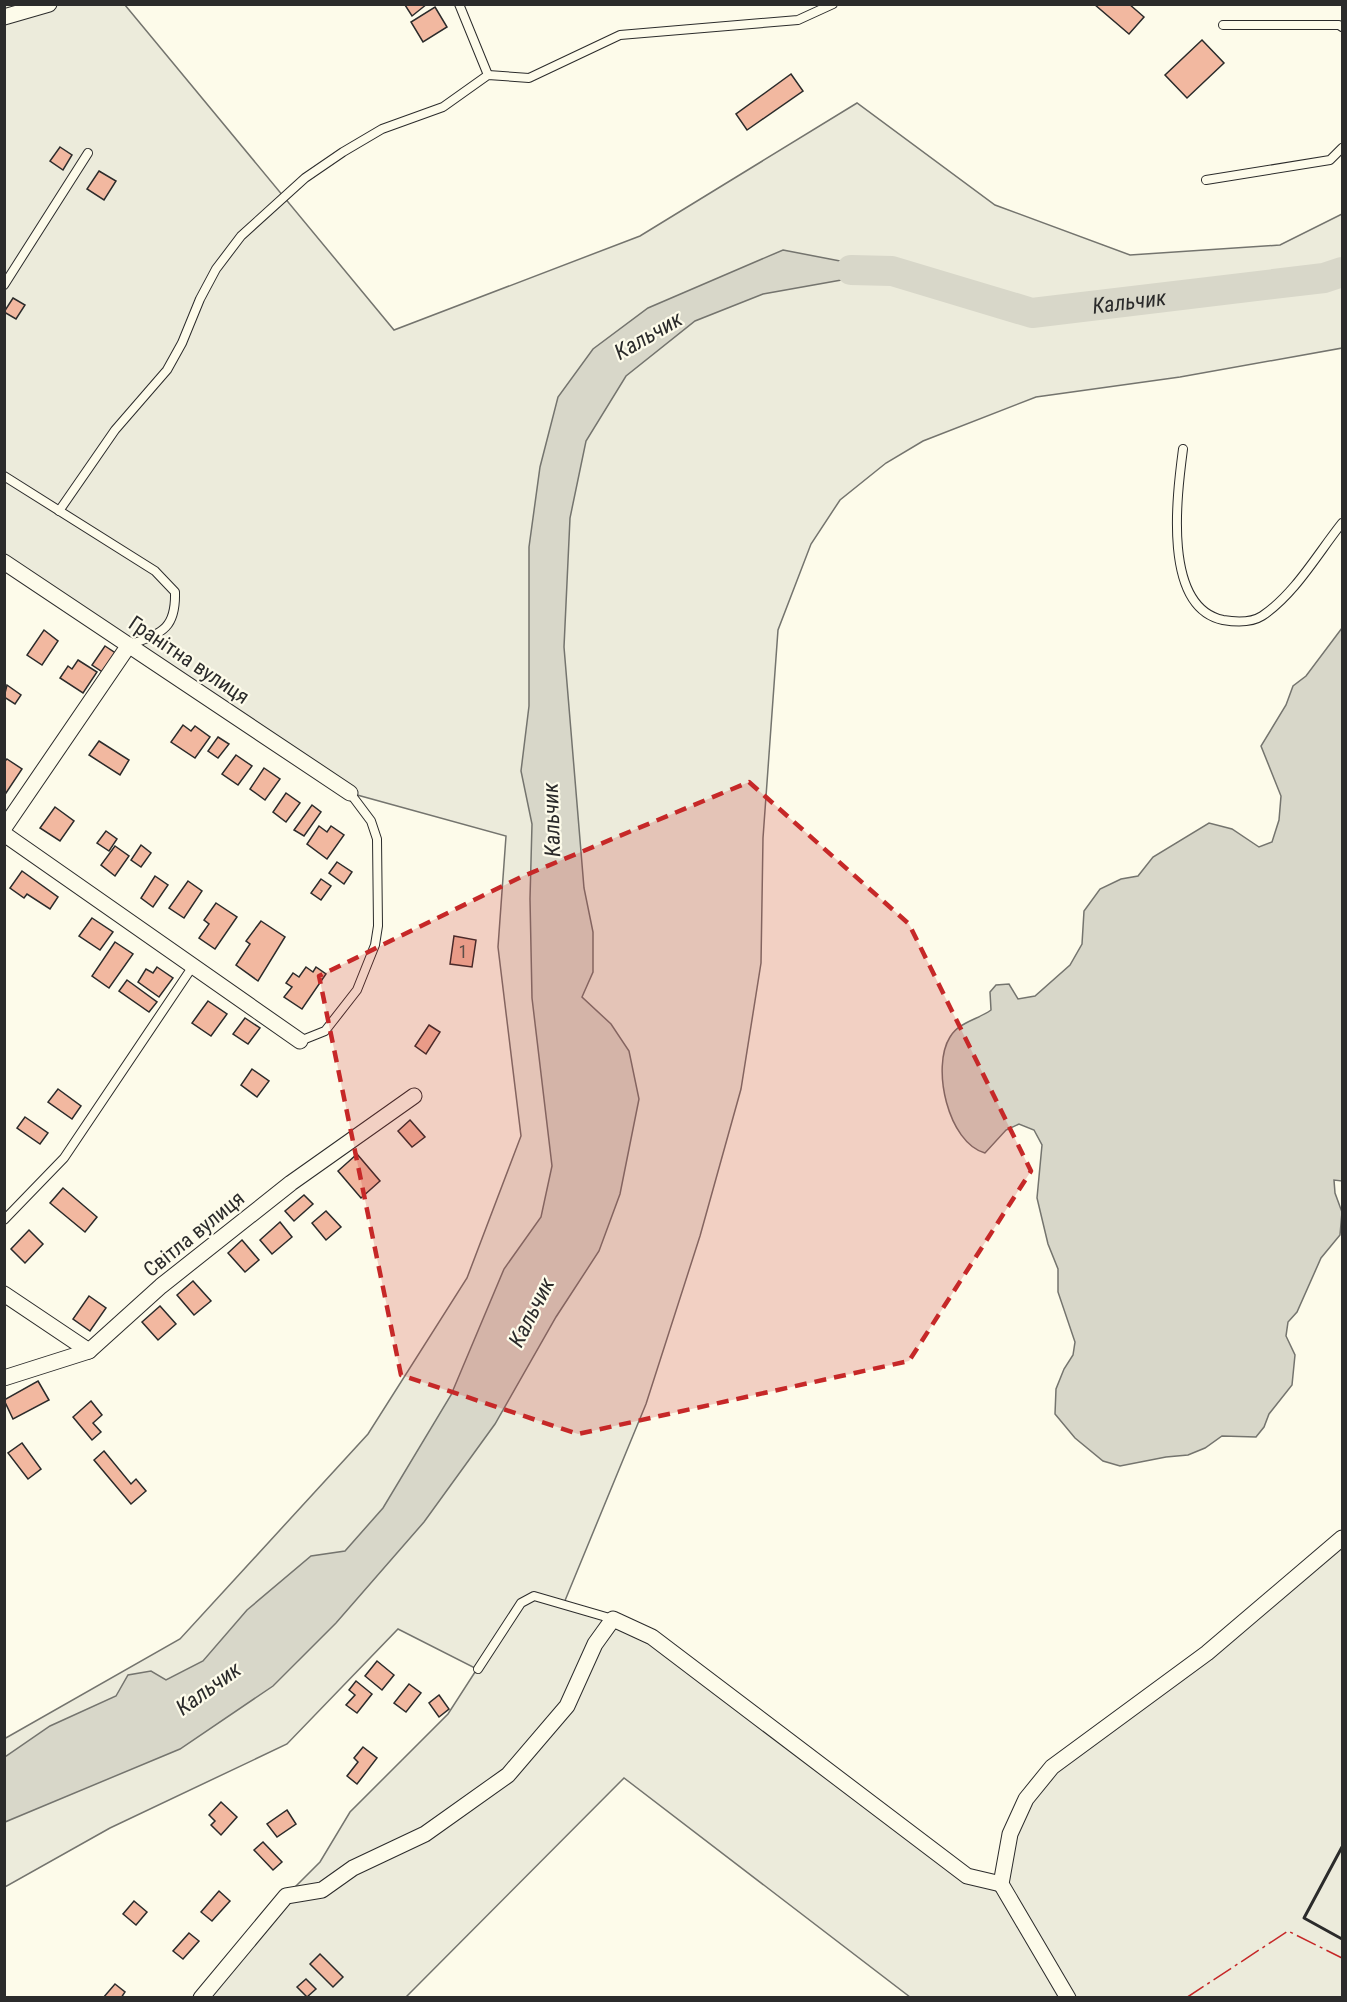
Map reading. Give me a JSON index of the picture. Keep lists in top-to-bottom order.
{
  "streets": {
    "street": ["Гранітна вулиця", "Світла вулиця"]
  },
  "water": ["Кальчик"],
  "house_numbers": ["1"]
}
